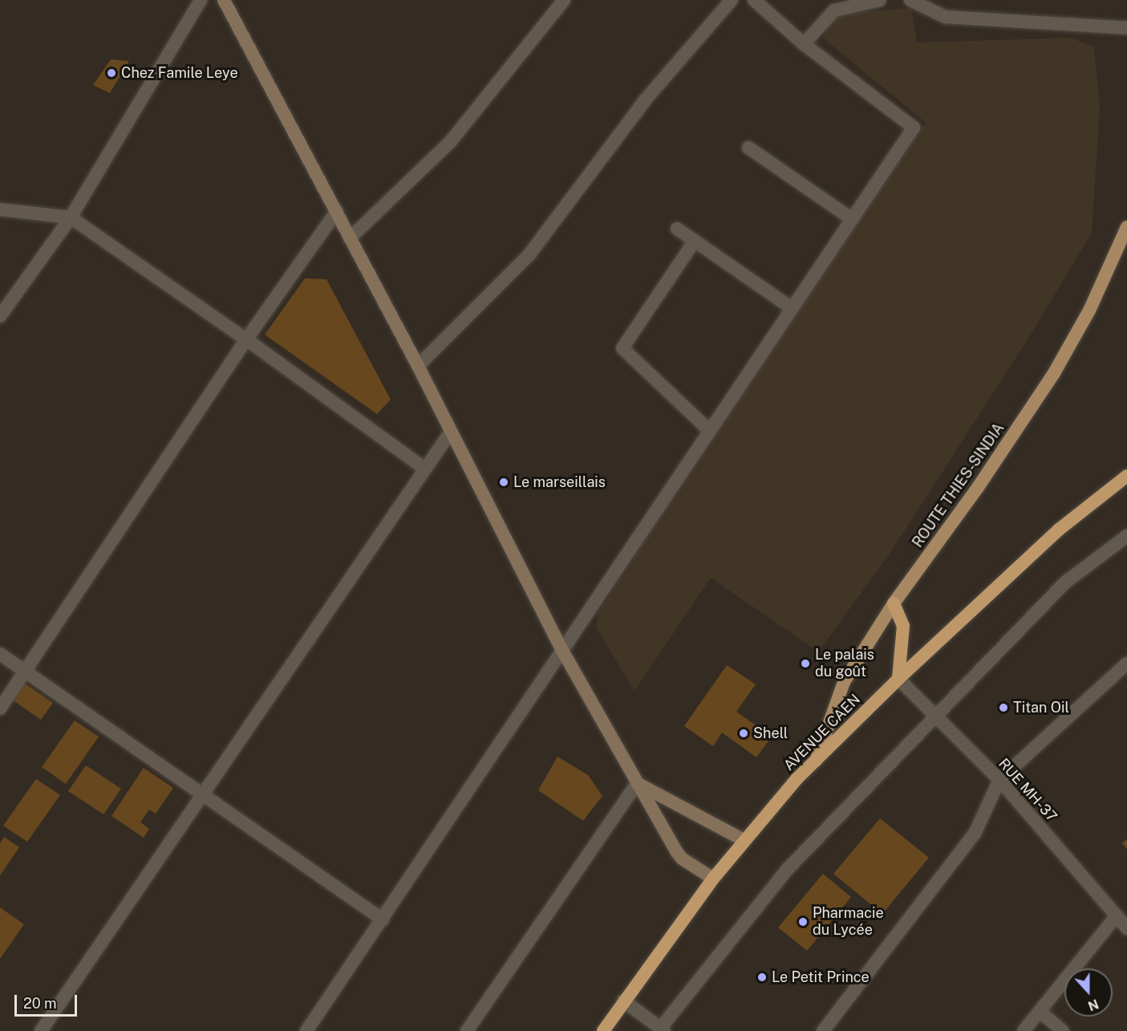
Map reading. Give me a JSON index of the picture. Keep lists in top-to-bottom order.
{
  "streets": {
    "highway": ["AVENUE CAEN"],
    "main road": ["ROUTE THIES-SINDIA"],
    "street": ["RUE MH-37"]
  },
  "crossings": [
    ["ROUTE THIES-SINDIA", "AVENUE CAEN"],
    ["AVENUE CAEN", "RUE MH-37"]
  ],
  "places": [
    "Chez Famile Leye",
    "Le marseillais",
    "Le palais du goût",
    "Titan Oil",
    "Shell",
    "Pharmacie du Lycée",
    "Le Petit Prince"
  ],
  "scale_bar": "20 m",
  "north": "bottom"
}
